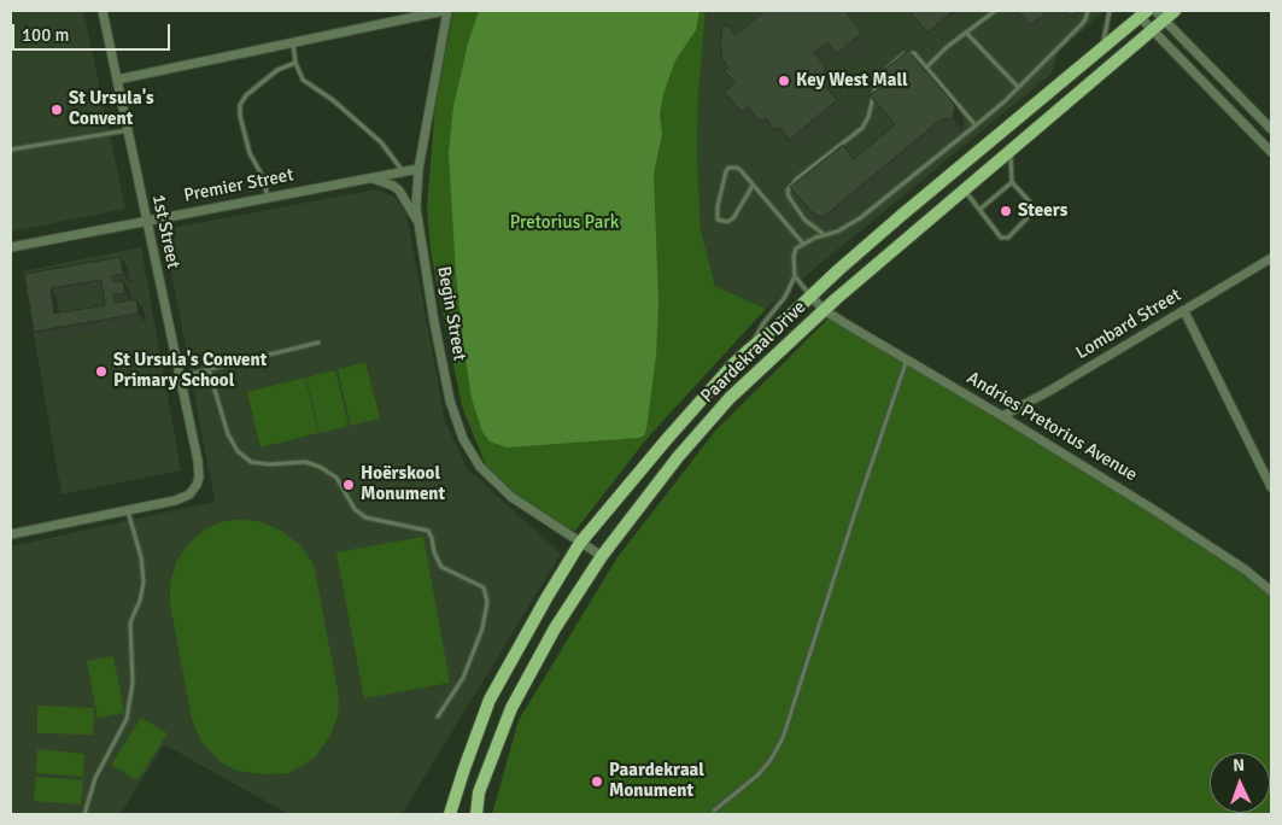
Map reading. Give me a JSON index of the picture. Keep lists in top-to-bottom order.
{
  "streets": {
    "main road": ["Paardekraal Drive"],
    "street": [
      "Premier Street",
      "1st Street",
      "Begin Street",
      "Lombard Street",
      "Andries Pretorius Avenue"
    ]
  },
  "crossings": [
    ["Premier Street", "1st Street"],
    ["Premier Street", "Begin Street"],
    ["Begin Street", "Paardekraal Drive"],
    ["Lombard Street", "Andries Pretorius Avenue"],
    ["Paardekraal Drive", "Andries Pretorius Avenue"]
  ],
  "parks": ["Pretorius Park"],
  "places": [
    "Key West Mall",
    "St Ursula's Convent",
    "Steers",
    "St Ursula's Convent Primary School",
    "Hoërskool Monument",
    "Paardekraal Monument"
  ],
  "scale_bar": "100 m",
  "north": "top"
}
